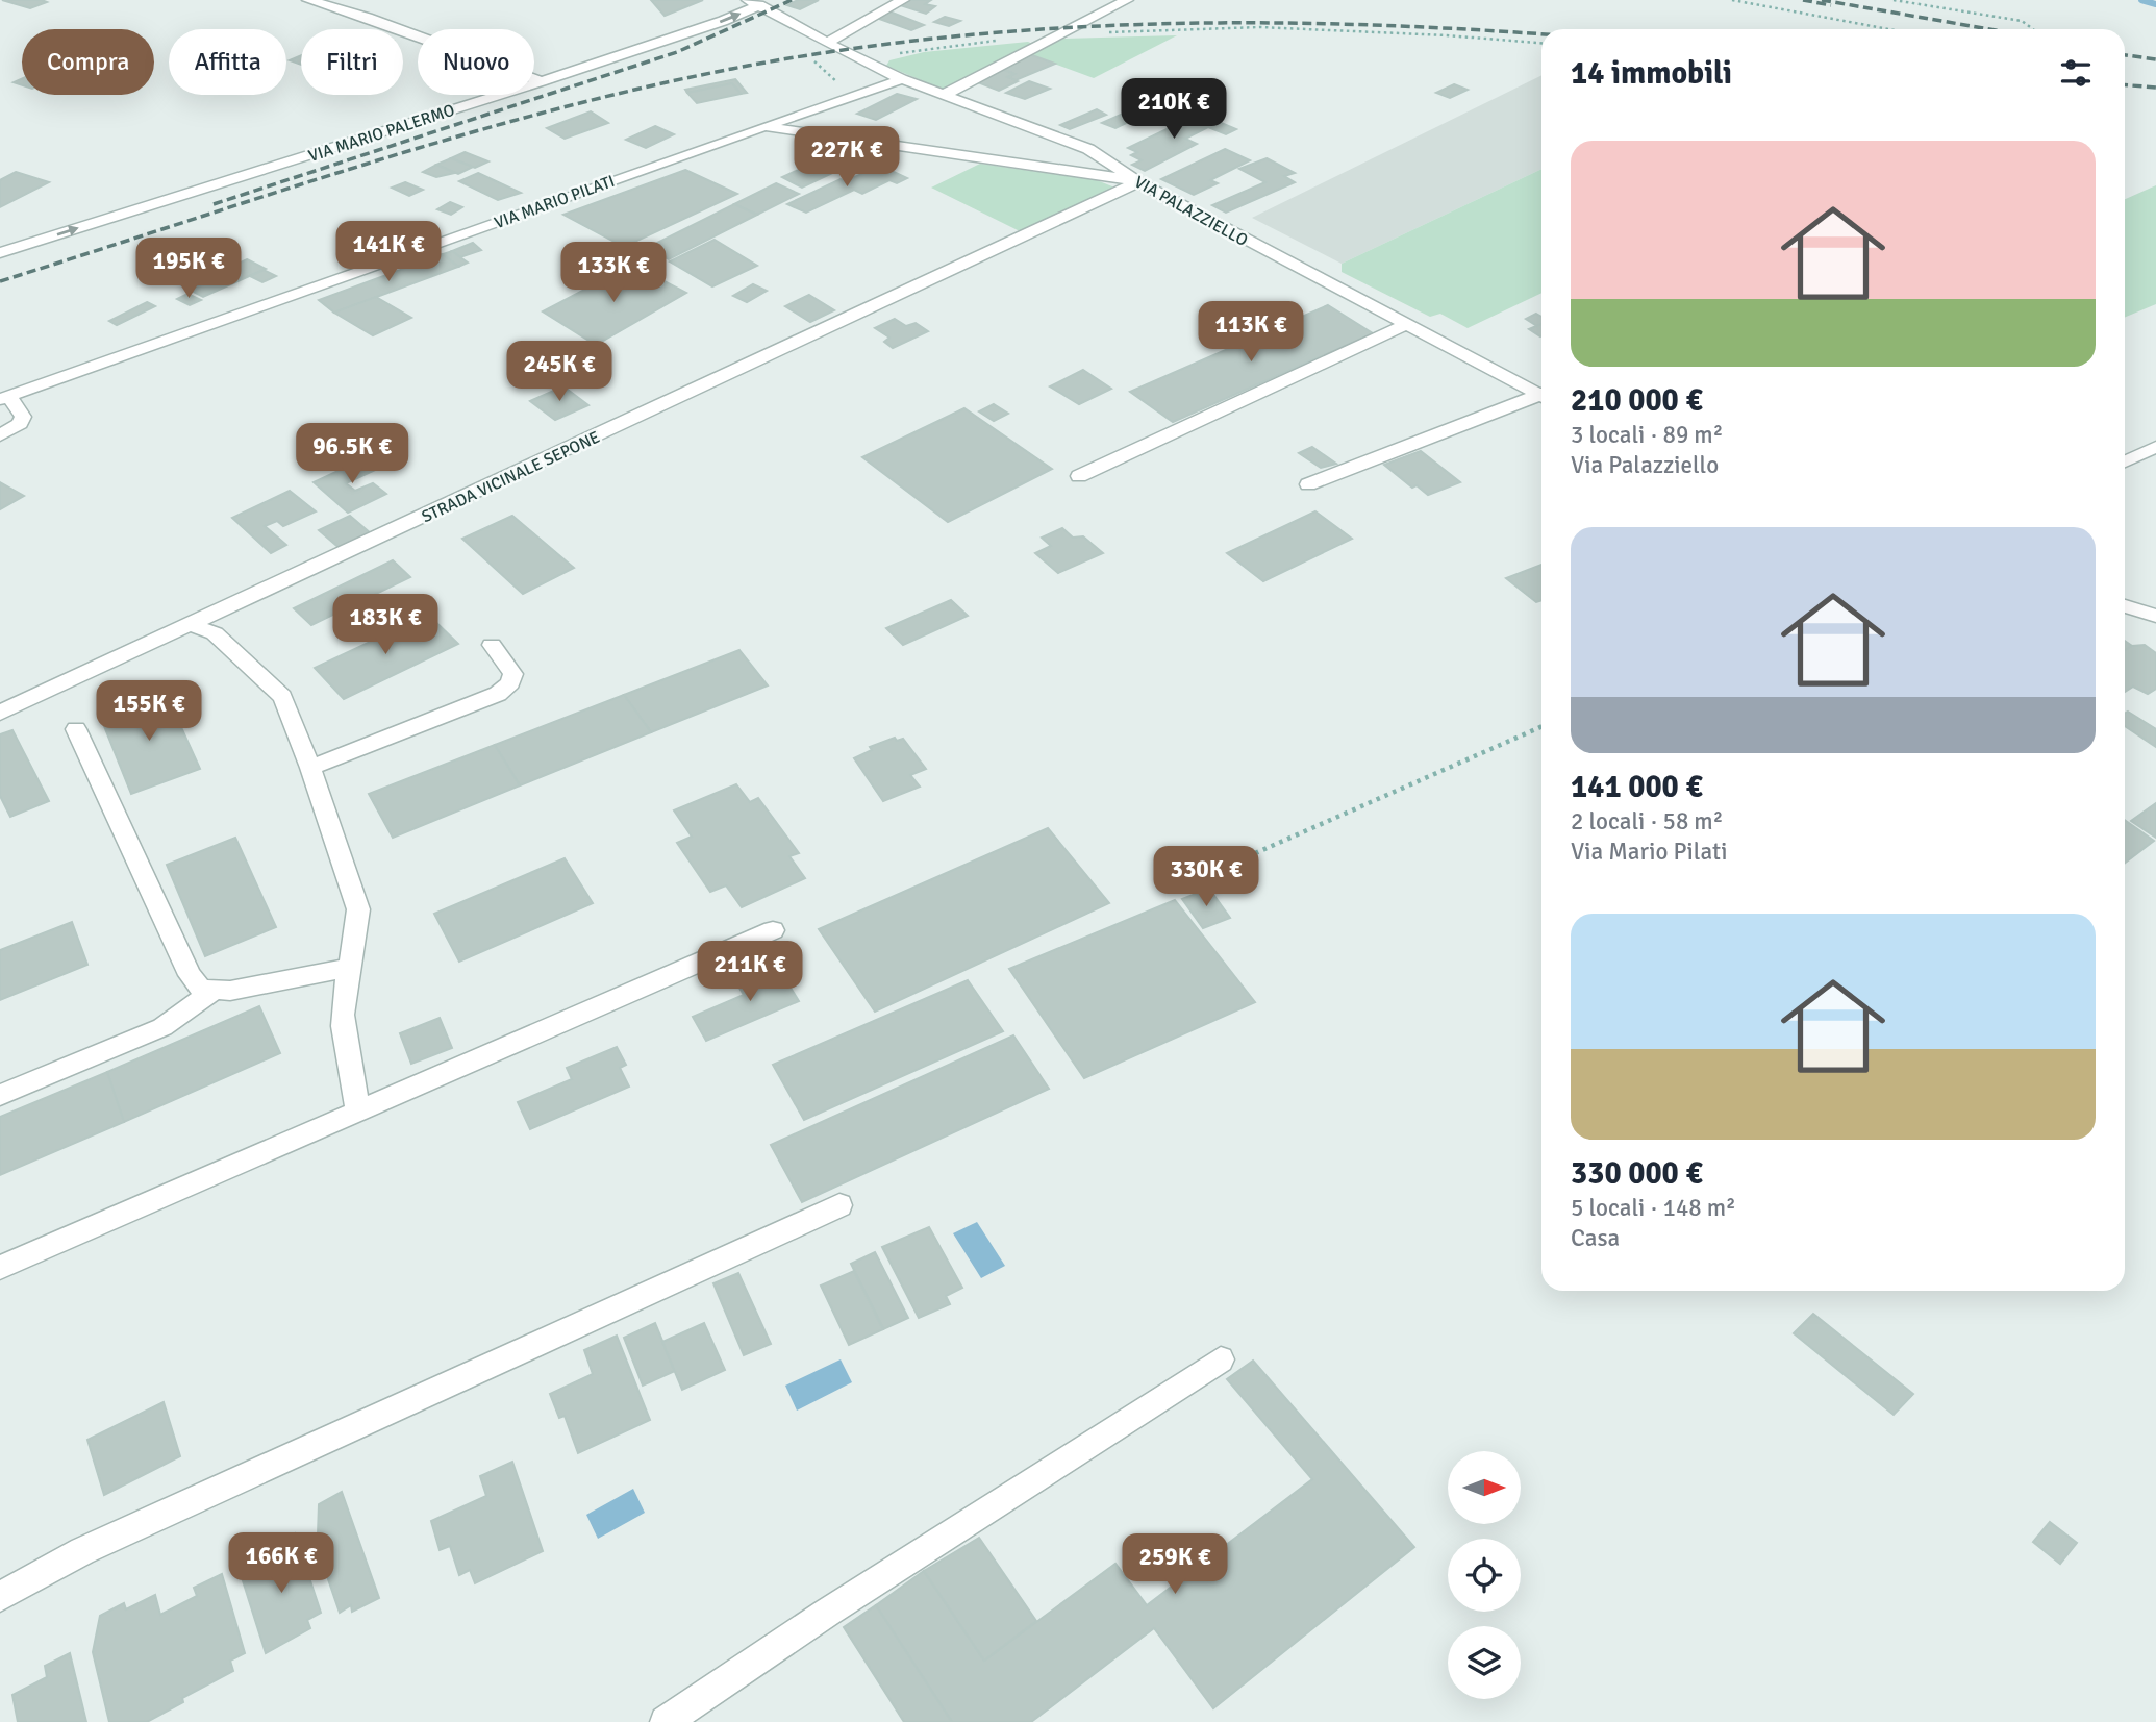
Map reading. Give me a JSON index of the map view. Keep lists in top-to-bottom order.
{
  "streets": {
    "street": [
      "VIA MARIO PALERMO",
      "VIA MARIO PILATI",
      "VIA PALAZZIELLO",
      "STRADA VICINALE SEPONE"
    ]
  },
  "crossings": [
    ["VIA MARIO PALERMO", "VIA PALAZZIELLO"],
    ["VIA MARIO PILATI", "VIA PALAZZIELLO"],
    ["VIA PALAZZIELLO", "STRADA VICINALE SEPONE"]
  ],
  "one_way": ["VIA MARIO PALERMO"],
  "north": "right",
  "page": {
    "chip": [
      "Compra",
      "Affitta",
      "Filtri",
      "Nuovo"
    ],
    "heading": "14 immobili",
    "price": [
      "210K €",
      "227K €",
      "141K €",
      "195K €",
      "133K €",
      "113K €",
      "245K €",
      "96.5K €",
      "183K €",
      "155K €",
      "330K €",
      "211K €",
      "166K €",
      "259K €"
    ],
    "list": [
      {
        "name": "210 000 €",
        "note": "3 locali · 89 m² · Via Palazziello"
      },
      {
        "name": "141 000 €",
        "note": "2 locali · 58 m² · Via Mario Pilati"
      },
      {
        "name": "330 000 €",
        "note": "5 locali · 148 m² · Casa"
      }
    ]
  }
}
